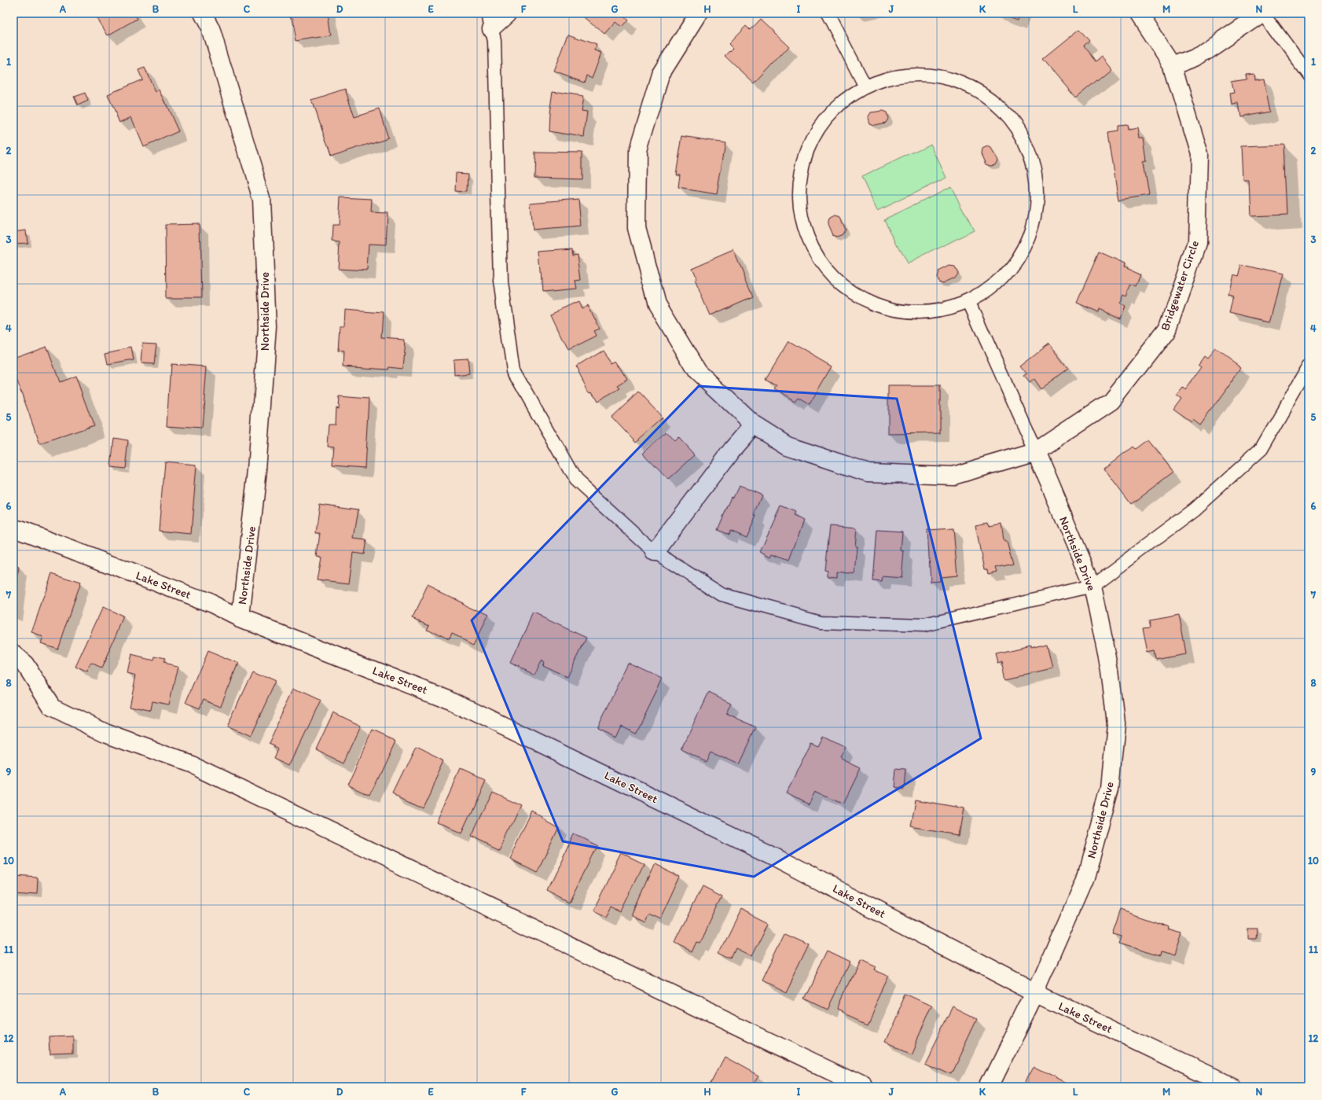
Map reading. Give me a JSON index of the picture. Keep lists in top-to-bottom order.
{
  "streets": {
    "street": ["Bridgewater Circle", "Northside Drive", "Lake Street"]
  },
  "crossings": [
    ["Bridgewater Circle", "Northside Drive"],
    ["Northside Drive", "Lake Street"]
  ],
  "grid": {
    "columns": [
      "A",
      "B",
      "C",
      "D",
      "E",
      "F",
      "G",
      "H",
      "I",
      "J",
      "K",
      "L",
      "M",
      "N"
    ],
    "rows": [
      "1",
      "2",
      "3",
      "4",
      "5",
      "6",
      "7",
      "8",
      "9",
      "10",
      "11",
      "12"
    ]
  }
}
